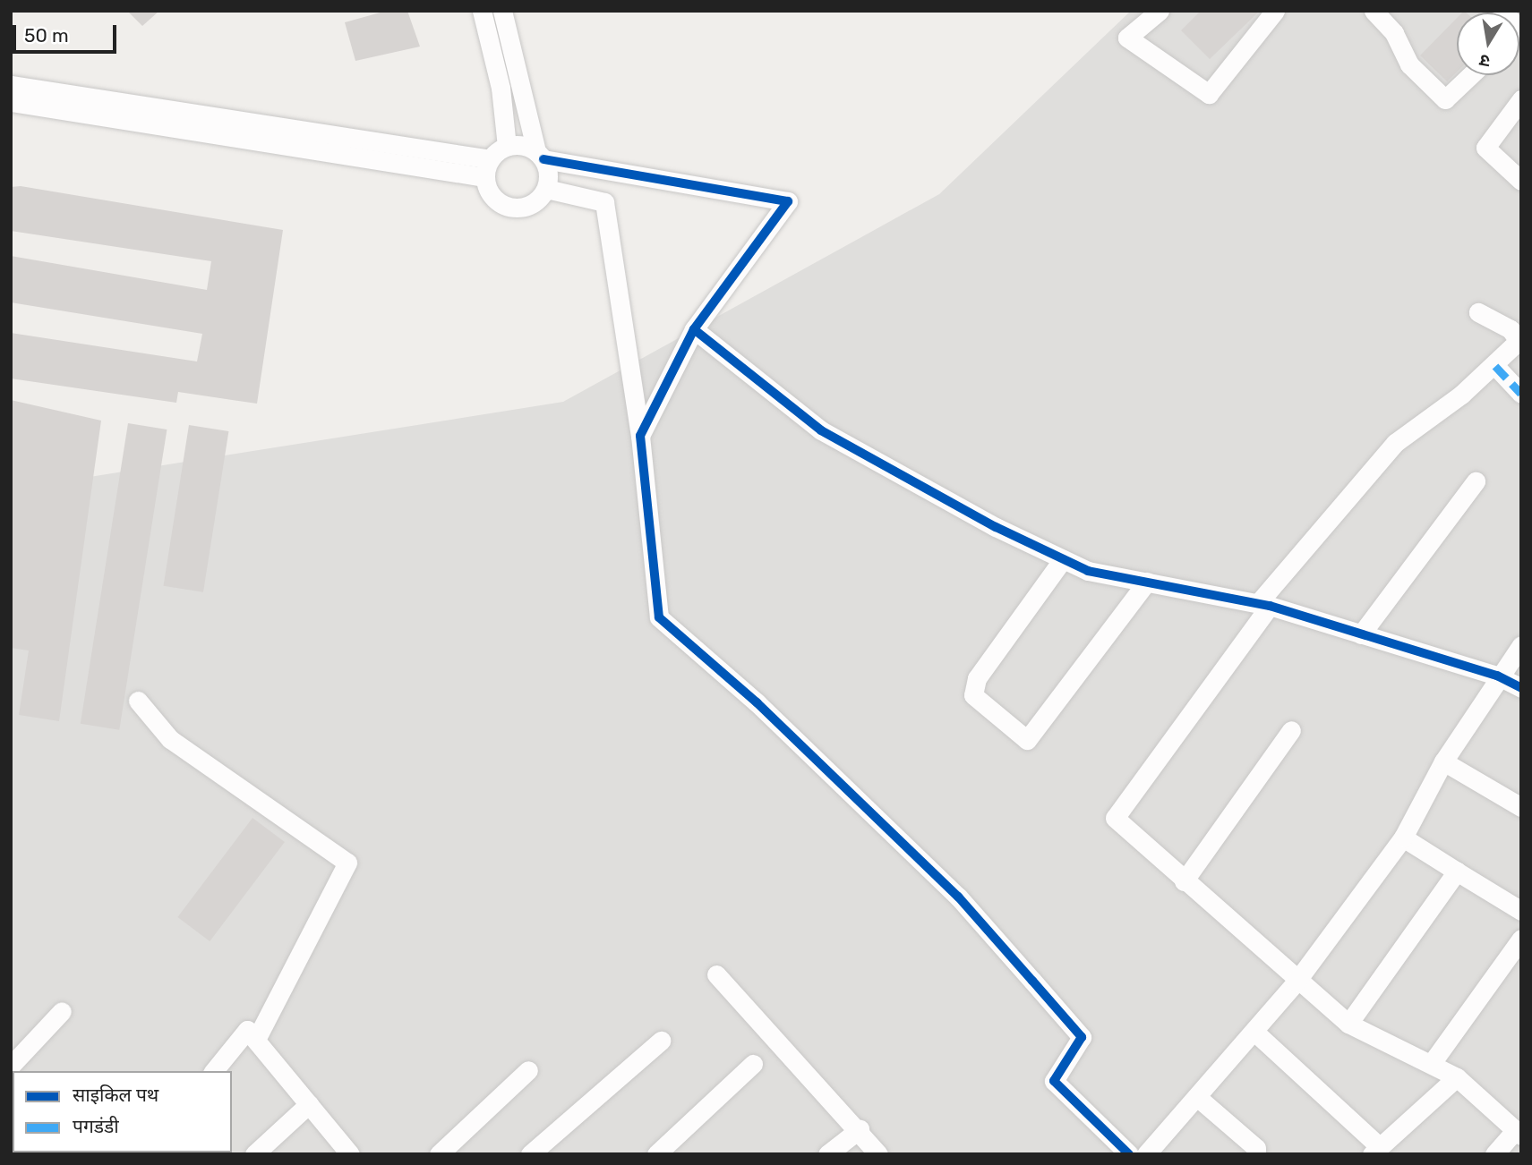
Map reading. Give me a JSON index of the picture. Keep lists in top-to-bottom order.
{
  "legend": ["साइकिल पथ", "पगडंडी"],
  "scale_bar": "50 m",
  "north": "bottom"
}
